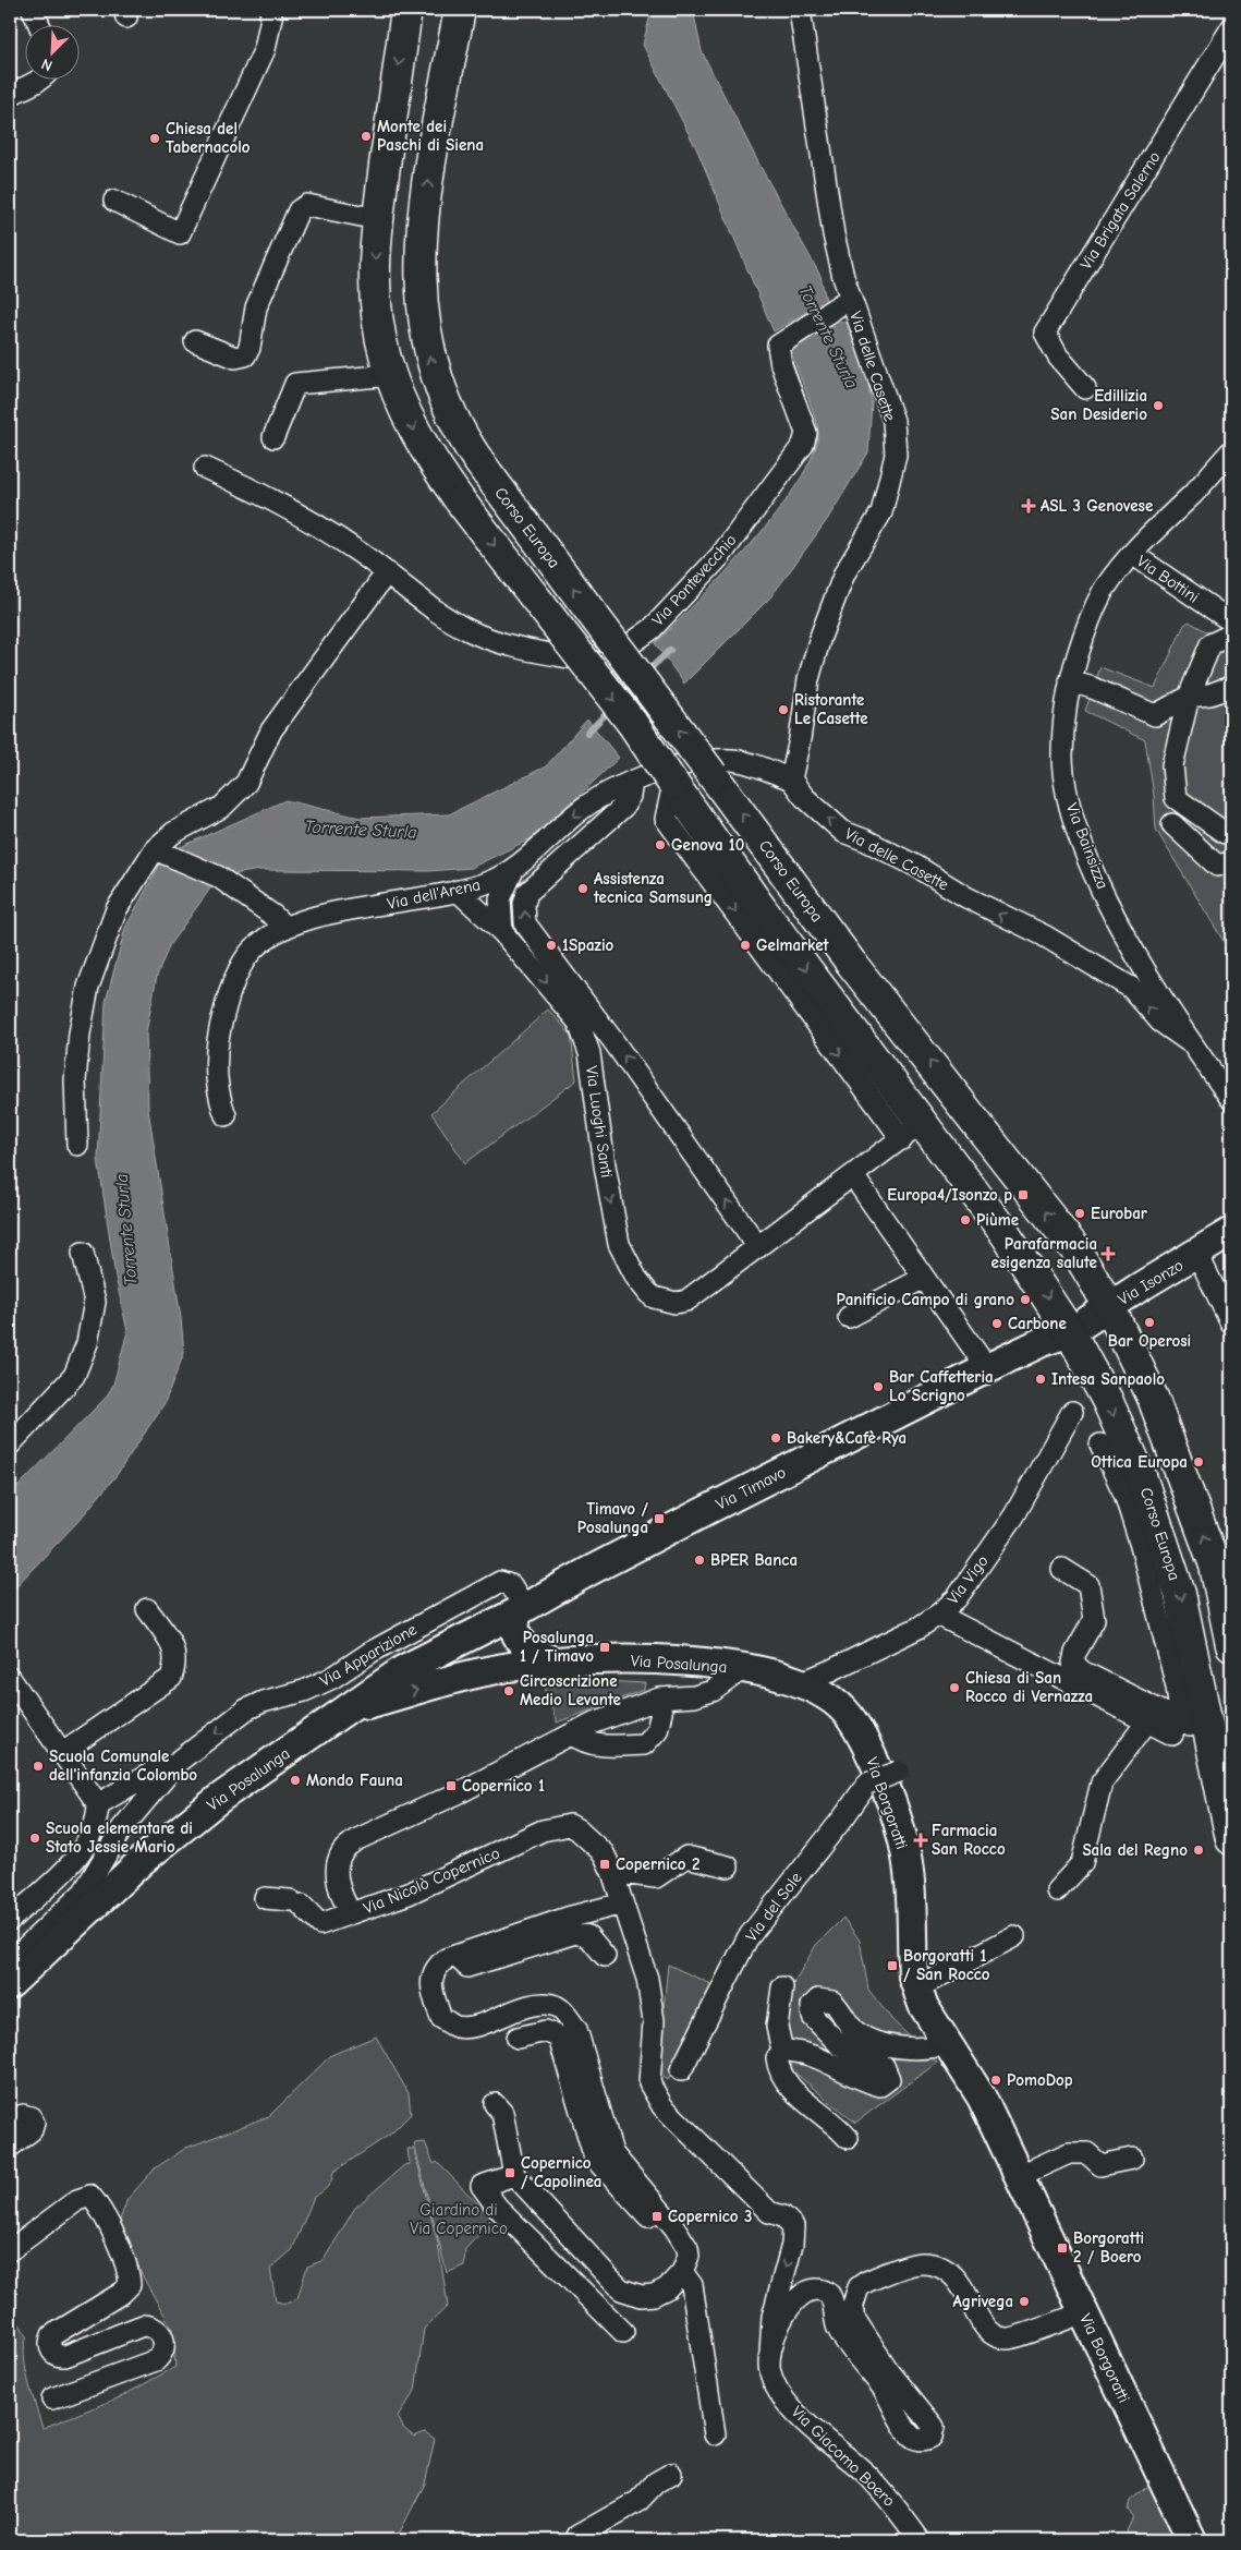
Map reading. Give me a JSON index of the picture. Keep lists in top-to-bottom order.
{
  "streets": {
    "main road": ["Corso Europa"],
    "street": [
      "Via Brigata Salerno",
      "Via delle Casette",
      "Via Bottini",
      "Via Pontevecchio",
      "Via Bainsizza",
      "Via dell'Arena",
      "Via Luoghi Santi",
      "Via Isonzo",
      "Via Timavo",
      "Via Vigo",
      "Via Apparizione",
      "Via Posalunga",
      "Via Borgoratti",
      "Via Nicolò Copernico",
      "Via del Sole",
      "Via Giacomo Boero"
    ]
  },
  "crossings": [
    ["Via delle Casette", "Via Pontevecchio"],
    ["Via delle Casette", "Via Bainsizza"],
    ["Via delle Casette", "Via dell'Arena"],
    ["Corso Europa", "Via Isonzo"],
    ["Corso Europa", "Via Timavo"],
    ["Via Bottini", "Via Bainsizza"],
    ["Via dell'Arena", "Via Luoghi Santi"],
    ["Via Isonzo", "Via Timavo"],
    ["Via Timavo", "Via Apparizione"],
    ["Via Timavo", "Via Posalunga"],
    ["Via Vigo", "Via Posalunga"],
    ["Via Vigo", "Via Borgoratti"],
    ["Via Apparizione", "Via Posalunga"],
    ["Via Posalunga", "Via Borgoratti"],
    ["Via Posalunga", "Via Nicolò Copernico"],
    ["Via Borgoratti", "Via Giacomo Boero"],
    ["Via Nicolò Copernico", "Via Giacomo Boero"]
  ],
  "one_way": ["Via delle Casette", "Via Apparizione"],
  "water": ["Torrente Sturla"],
  "parks": ["Giardino di Via Copernico"],
  "places": {
    "other": [
      "Monte dei Paschi di Siena",
      "Chiesa del Tabernacolo",
      "Edillizia San Desiderio",
      "Ristorante Le Casette",
      "Genova 10",
      "Assistenza tecnica Samsung",
      "1Spazio",
      "Gelmarket",
      "Eurobar",
      "Piùme",
      "Panificio Campo di grano",
      "Bar Operosi",
      "Carbone",
      "Intesa Sanpaolo",
      "Bar Caffetteria Lo Scrigno",
      "Bakery&Cafè Rya",
      "Ottica Europa",
      "BPER Banca",
      "Chiesa di San Rocco di Vernazza",
      "Circoscrizione Medio Levante",
      "Scuola Comunale dell'infanzia Colombo",
      "Mondo Fauna",
      "Scuola elementare di Stato Jessie Mario",
      "Sala del Regno",
      "PomoDop",
      "Agrivega"
    ],
    "health": ["ASL 3 Genovese", "Parafarmacia esigenza salute", "Farmacia San Rocco"],
    "transit": [
      "Europa4/Isonzo p",
      "Timavo / Posalunga",
      "Posalunga 1 / Timavo",
      "Copernico 1",
      "Copernico 2",
      "Borgoratti 1 / San Rocco",
      "Copernico / Capolinea",
      "Copernico 3",
      "Borgoratti 2 / Boero"
    ]
  },
  "north": "bottom left"
}
